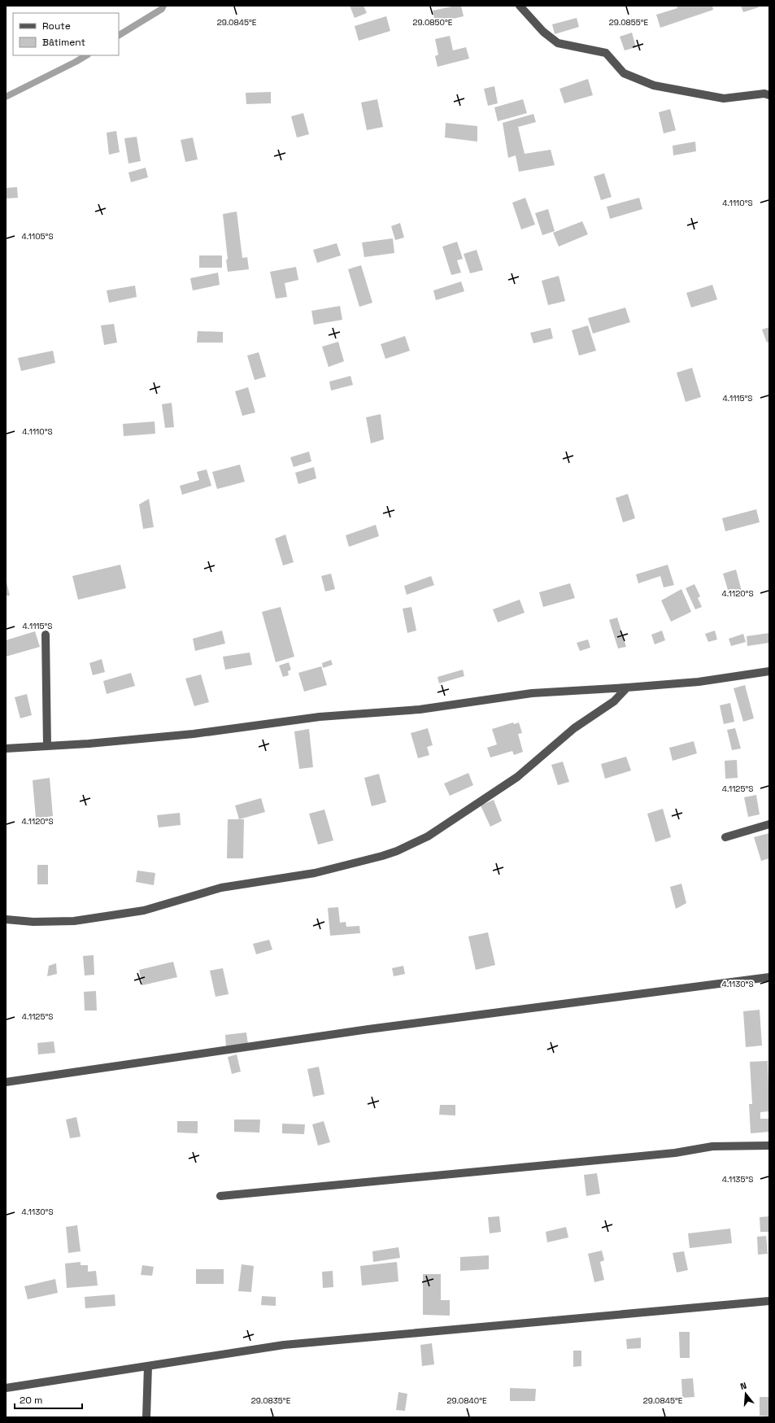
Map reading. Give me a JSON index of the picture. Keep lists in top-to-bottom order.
{
  "legend": ["Route", "Bâtiment"],
  "scale_bar": "20 m",
  "north": "top",
  "coordinates": [
    "29.0845°E",
    "29.0850°E",
    "29.0855°E",
    "4.1110°S",
    "4.1105°S",
    "4.1115°S",
    "4.1120°S",
    "4.1125°S",
    "4.1130°S",
    "4.1135°S",
    "29.0835°E",
    "29.0840°E"
  ]
}
